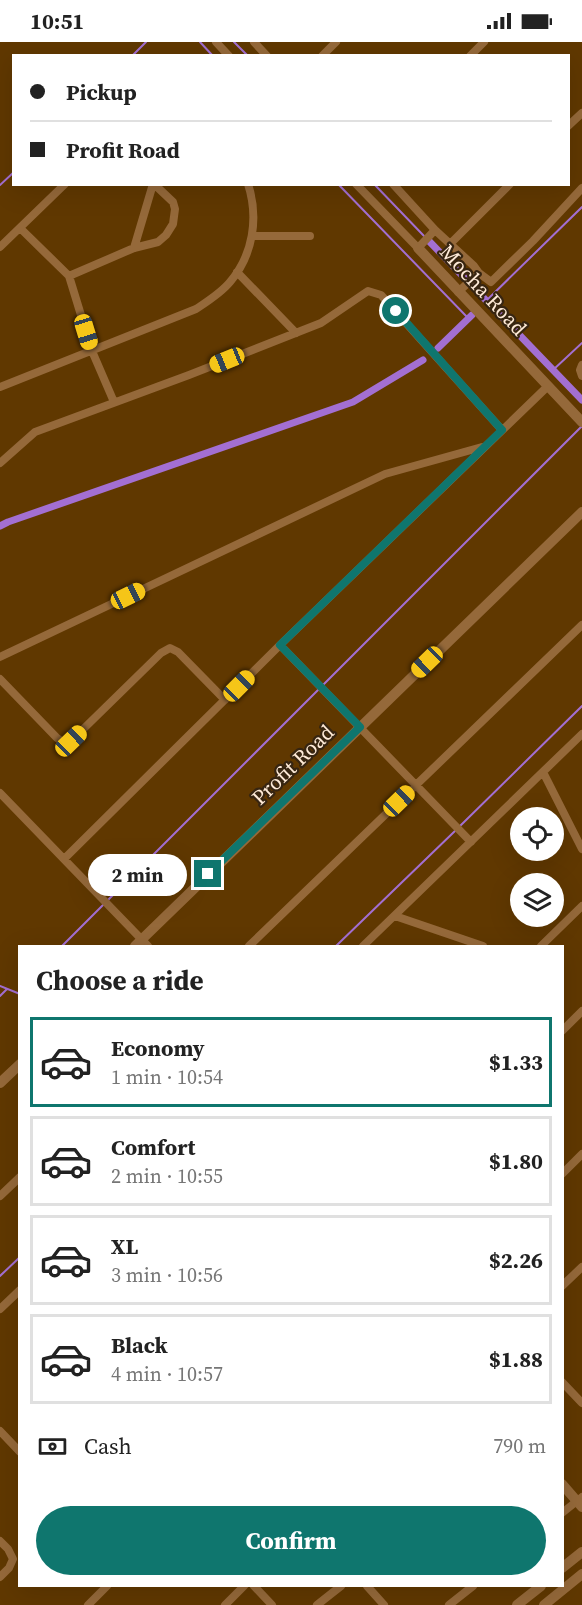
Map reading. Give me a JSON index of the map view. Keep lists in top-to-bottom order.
{
  "streets": {
    "street": ["Mocha Road", "Profit Road"]
  },
  "page": {
    "status": "10:51",
    "banner": ["Pickup", "Profit Road"],
    "bubble": "2 min",
    "heading": "Choose a ride",
    "list": [
      {
        "name": "Economy",
        "note": "1 min · 10:54",
        "value": "$1.33"
      },
      {
        "name": "Comfort",
        "note": "2 min · 10:55",
        "value": "$1.80"
      },
      {
        "name": "XL",
        "note": "3 min · 10:56",
        "value": "$2.26"
      },
      {
        "name": "Black",
        "note": "4 min · 10:57",
        "value": "$1.88"
      }
    ],
    "pay": ["Cash", "790 m"],
    "buttons": "Confirm"
  }
}
